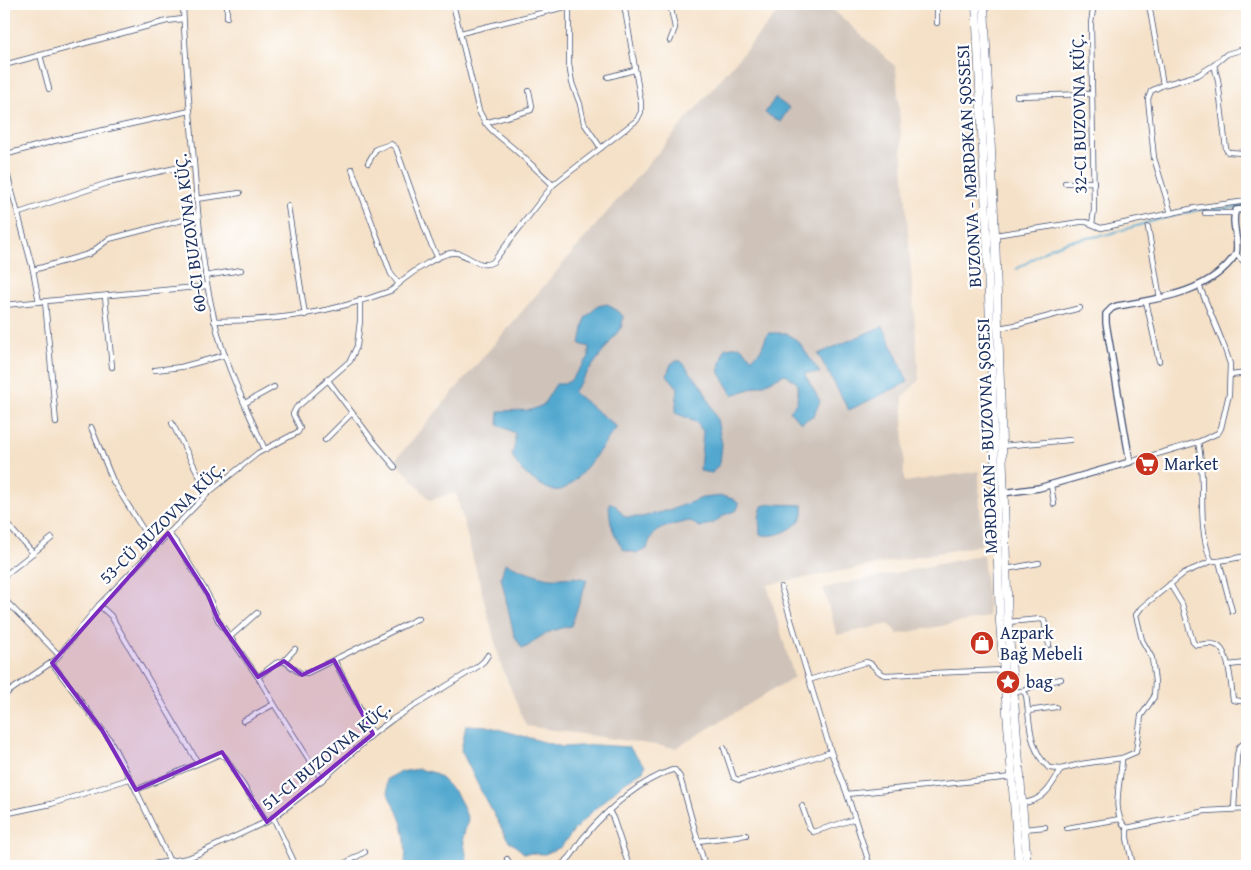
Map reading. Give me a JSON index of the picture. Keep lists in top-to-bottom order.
{
  "streets": {
    "main road": ["BUZONVA - MƏRDƏKAN ŞOSSESI", "MƏRDƏKAN - BUZOVNA ŞOSESI"],
    "street": ["32-CI BUZOVNA KÜÇ.", "53-CÜ BUZOVNA KÜÇ.", "51-CI BUZOVNA KÜÇ."]
  },
  "places": {
    "supermarket": ["Market"],
    "shop": ["Azpark Bağ Mebeli"],
    "place": ["bag"]
  }
}
